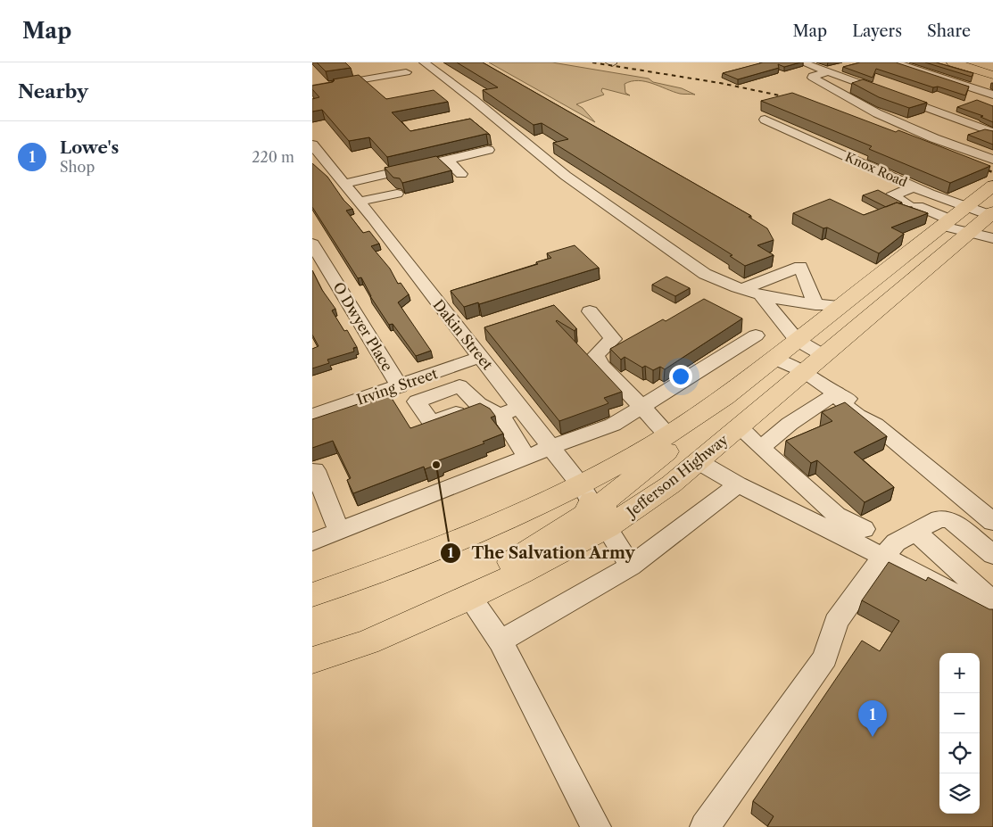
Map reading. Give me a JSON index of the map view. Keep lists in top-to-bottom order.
{
  "streets": {
    "main road": ["Jefferson Highway"],
    "street": [
      "Knox Road",
      "O Dwyer Place",
      "Dakin Street",
      "Irving Street"
    ]
  },
  "crossings": [
    ["Knox Road", "Jefferson Highway"],
    ["O Dwyer Place", "Irving Street"],
    ["Dakin Street", "Irving Street"],
    ["Dakin Street", "Jefferson Highway"]
  ],
  "places": ["The Salvation Army"],
  "page": {
    "header": "Map",
    "nav": ["Map", "Layers", "Share"],
    "heading": "Nearby",
    "list": [
      {
        "mark": "1",
        "name": "Lowe's",
        "note": "Shop",
        "value": "220 m"
      }
    ],
    "map_buttons": ["+", "−"],
    "pins": "1"
  }
}
